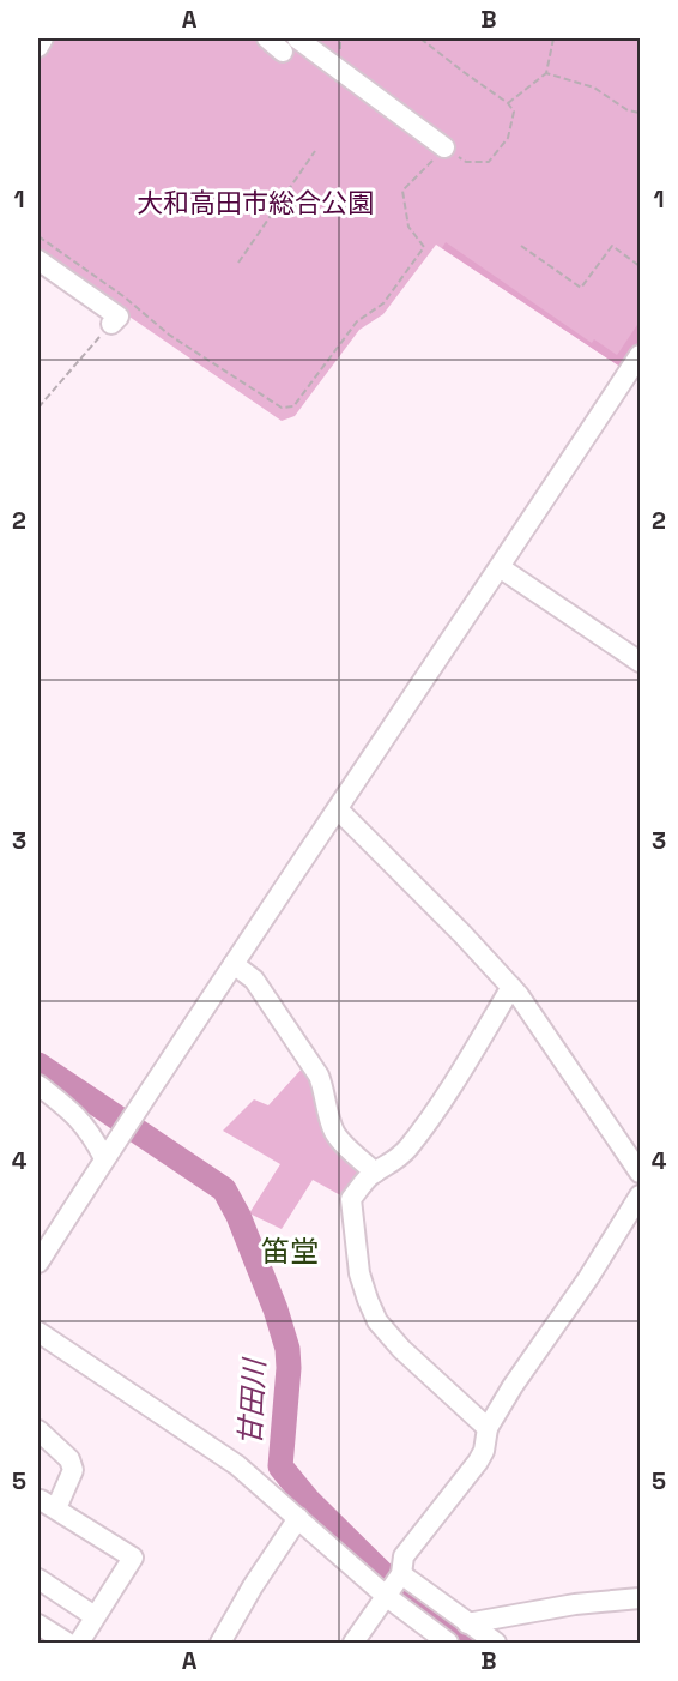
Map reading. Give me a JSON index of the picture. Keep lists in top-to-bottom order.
{
  "districts": ["笛堂"],
  "water": ["甘田川"],
  "parks": ["大和高田市総合公園"],
  "grid": {
    "columns": ["A", "B"],
    "rows": [
      "1",
      "2",
      "3",
      "4",
      "5"
    ]
  }
}
